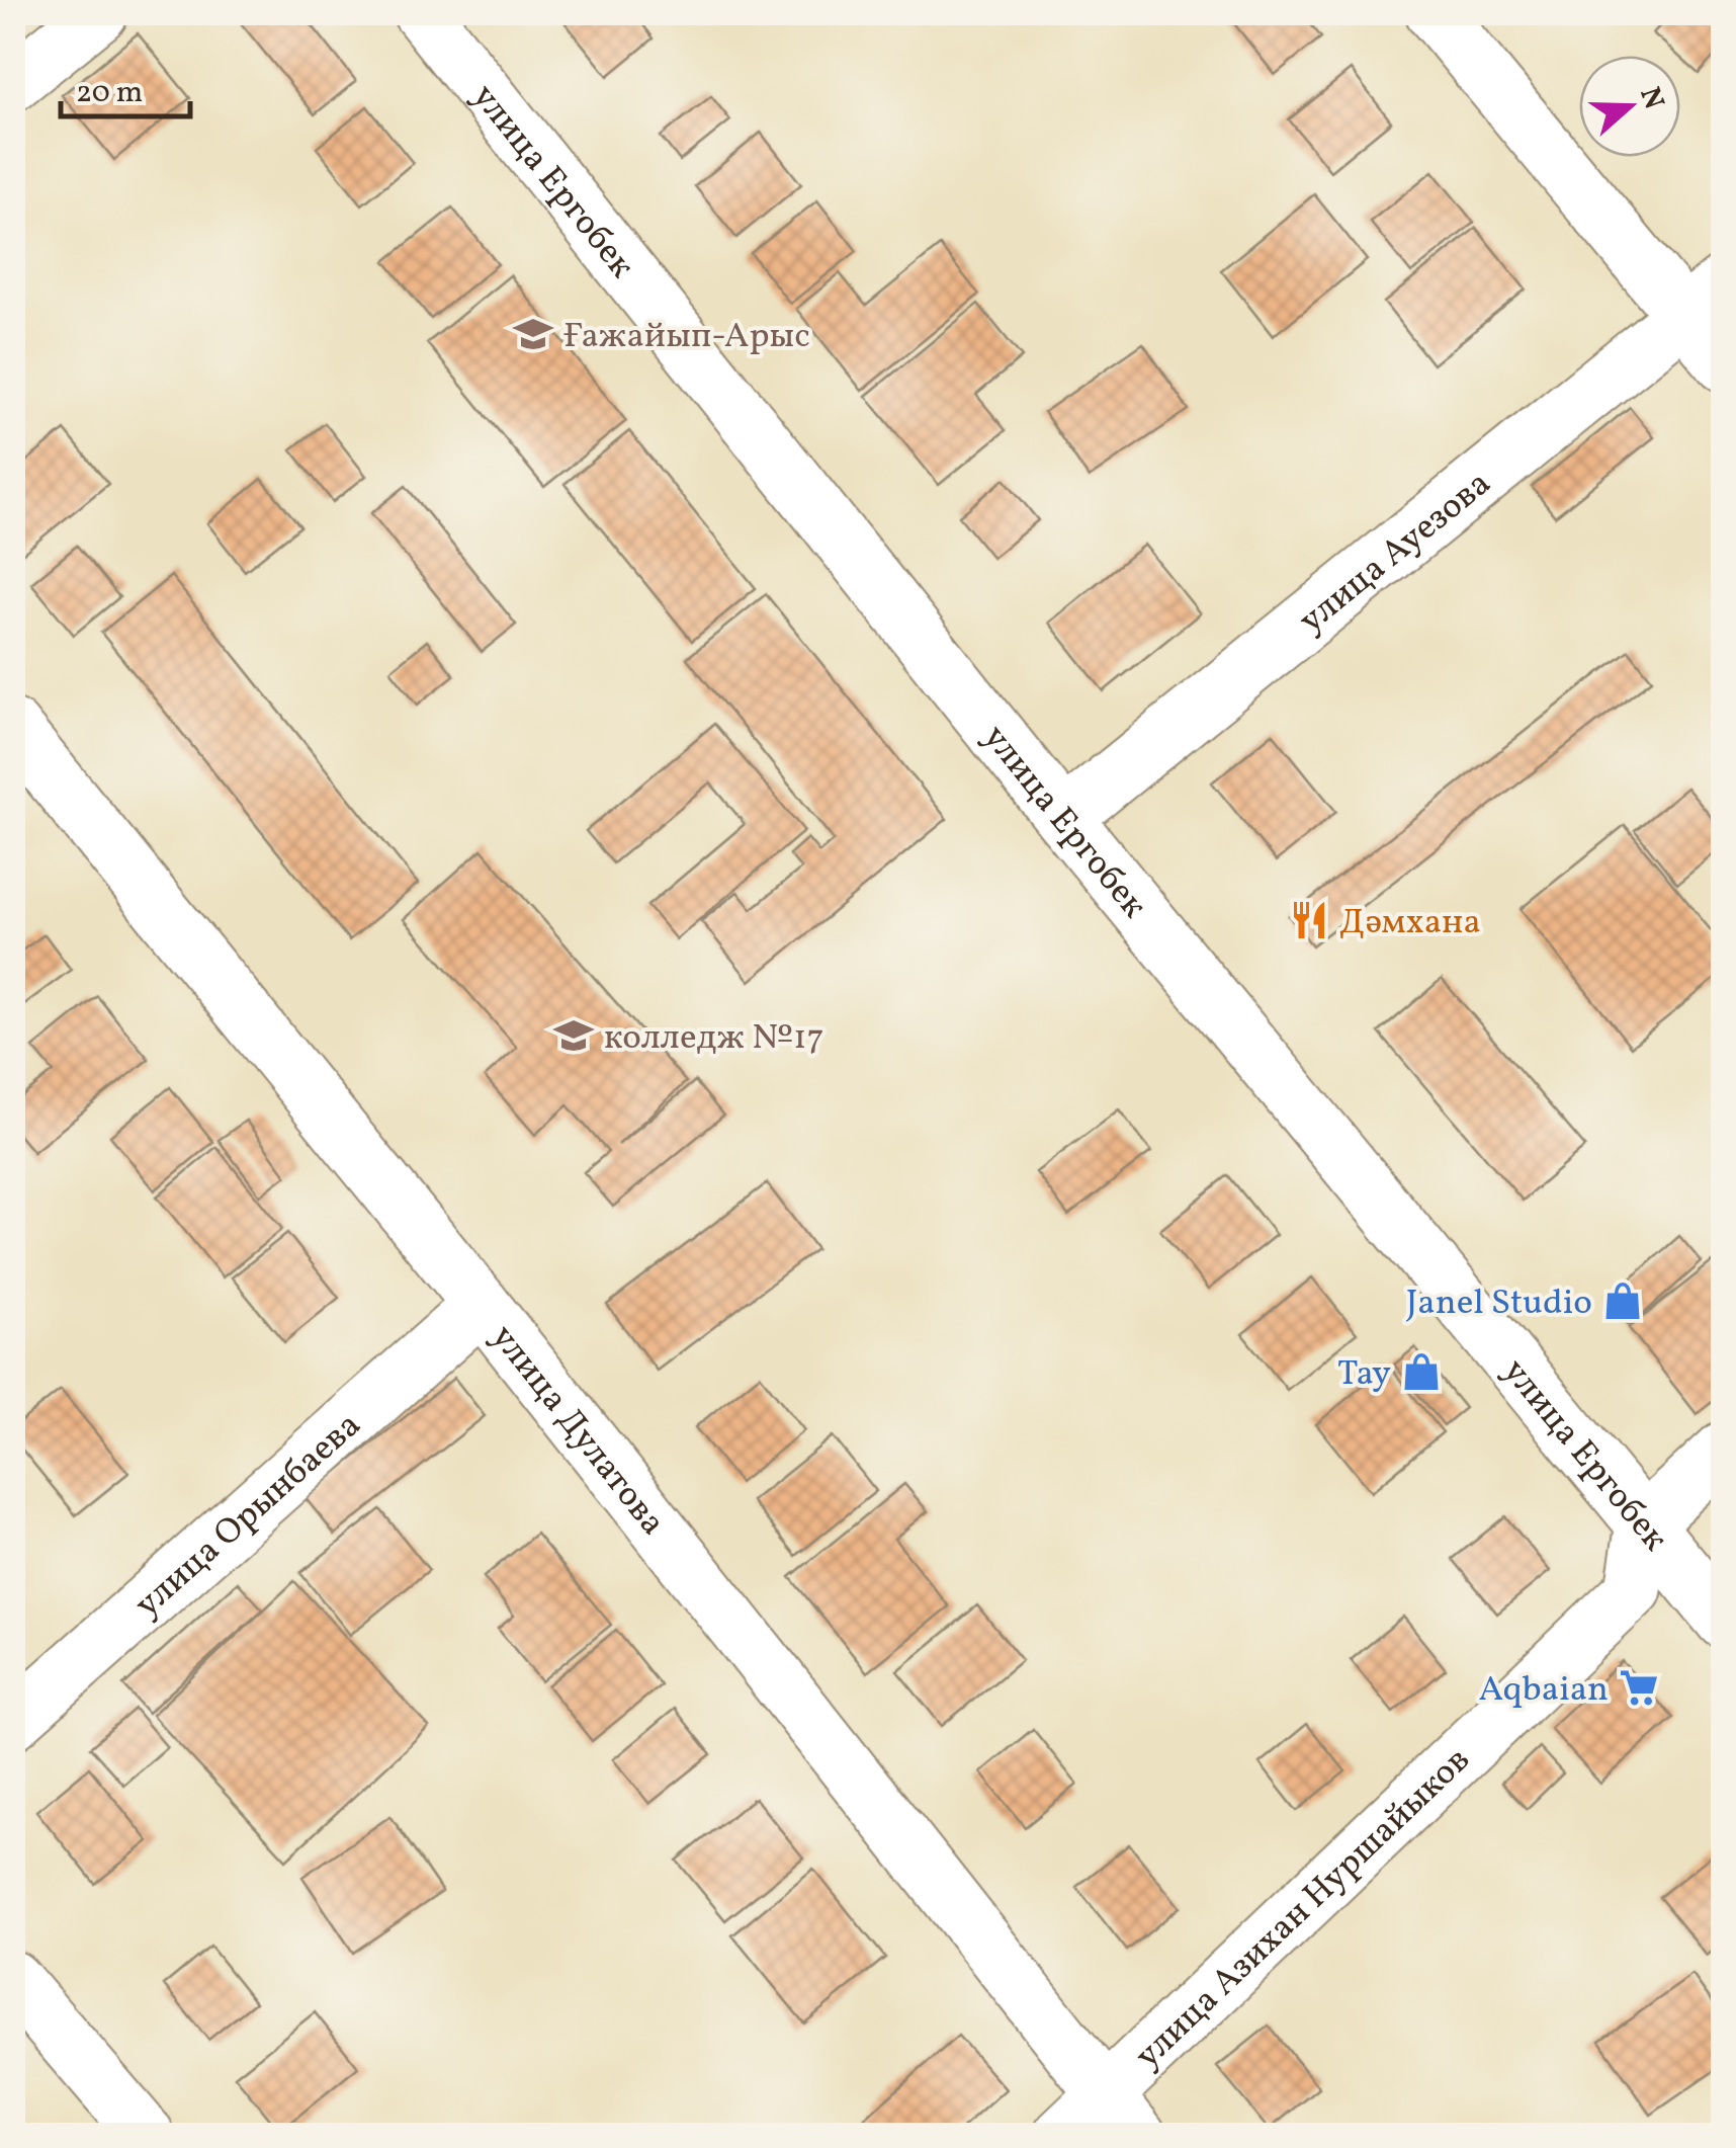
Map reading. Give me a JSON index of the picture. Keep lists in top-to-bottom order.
{
  "streets": {
    "street": [
      "улица Ергобек",
      "улица Ауезова",
      "улица Дулатова",
      "улица Орынбаева",
      "улица Азихан Нуршайыков"
    ]
  },
  "crossings": [
    ["улица Ергобек", "улица Ауезова"],
    ["улица Ергобек", "улица Азихан Нуршайыков"],
    ["улица Дулатова", "улица Орынбаева"],
    ["улица Дулатова", "улица Азихан Нуршайыков"]
  ],
  "places": {
    "school or university": ["Ғажайып-Арыс", "колледж №17"],
    "restaurant": ["Дәмхана"],
    "shop": ["Janel Studio", "Тау"],
    "supermarket": ["Aqbaian"]
  },
  "scale_bar": "20 m",
  "north": "right"
}
